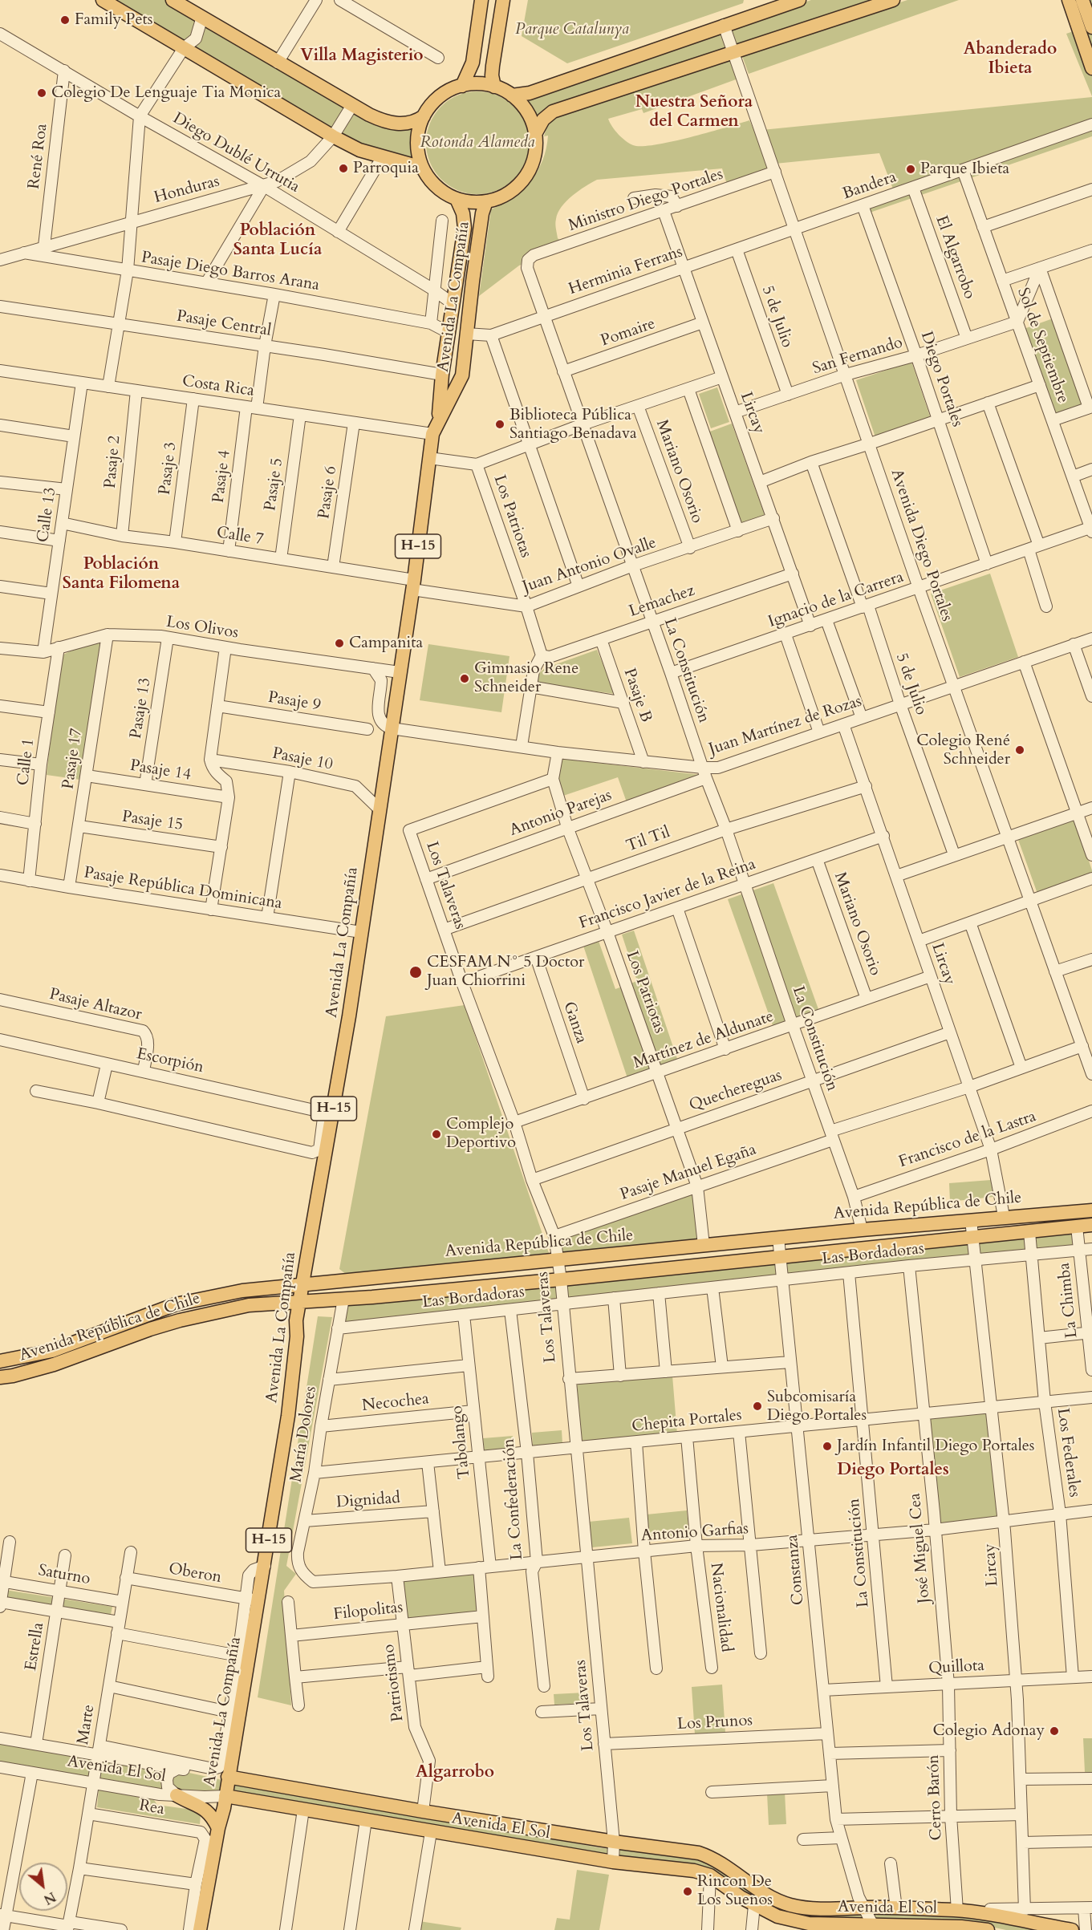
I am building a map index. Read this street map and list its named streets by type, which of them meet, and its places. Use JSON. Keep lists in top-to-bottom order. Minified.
{"streets":{"main road":["Avenida La Compañía","H-15","Avenida República de Chile","Avenida El Sol"],"street":["Diego Dublé Urrutia","René Roa","Bandera","Honduras","Ministro Diego Portales","El Algarrobo","Herminia Ferrans","Pasaje Diego Barros Arana","5 de Julio","Pasaje Central","Pomaire","Sol de Septiembre","San Fernando","Diego Portales","Costa Rica","Lircay","Pasaje 2","Pasaje 3","Mariano Osorio","Pasaje 4","Pasaje 5","Pasaje 6","Calle 13","Los Patriotas","Calle 7","Avenida Diego Portales","Juan Antonio Ovalle","Ignacio de la Carrera","Lemachez","Los Olivos","La Constitución","Pasaje B","Pasaje 9","Pasaje 13","Juan Martínez de Rozas","Pasaje 17","Pasaje 10","Calle 1","Pasaje 14","Antonio Parejas","Pasaje 15","Til Til","Los Talaveras","Pasaje República Dominicana","Francisco Javier de la Reina","Pasaje Altazor","Ganza","Martínez de Aldunate","Escorpión","Quechereguas","Francisco de la Lastra","Pasaje Manuel Egaña","Las Bordadoras","La Chimba","Necochea","Chepita Portales","María Dolores","Tabolango","Los Federales","La Confederación","Dignidad","Antonio Garfias","José Miguel Cea","Constanza","Oberon","Saturno","Nacionalidad","Filopolitas","Estrella","Quillota","Patriotismo","Los Prunos","Marte","Cerro Barón","Rea"]},"crossings":[["Diego Dublé Urrutia","René Roa"],["Diego Dublé Urrutia","Honduras"],["Diego Dublé Urrutia","Avenida La Compañía"],["René Roa","Honduras"],["Bandera","El Algarrobo"],["Bandera","Herminia Ferrans"],["Bandera","Sol de Septiembre"],["Bandera","Diego Portales"],["Bandera","Avenida Diego Portales"],["Honduras","Pasaje Diego Barros Arana"],["Ministro Diego Portales","Lircay"],["Ministro Diego Portales","Avenida Diego Portales"],["Ministro Diego Portales","La Constitución"],["El Algarrobo","San Fernando"],["Herminia Ferrans","Avenida La Compañía"],["Herminia Ferrans","5 de Julio"],["Herminia Ferrans","Lircay"],["Herminia Ferrans","Avenida Diego Portales"],["Herminia Ferrans","La Constitución"],["Pasaje Diego Barros Arana","Avenida La Compañía"],["Pasaje Diego Barros Arana","Pasaje 4"],["Avenida La Compañía","Pasaje Central"],["Avenida La Compañía","Costa Rica"],["Avenida La Compañía","Calle 7"],["Avenida La Compañía","Juan Antonio Ovalle"],["Avenida La Compañía","Los Olivos"],["Avenida La Compañía","Juan Martínez de Rozas"],["Avenida La Compañía","Pasaje 10"],["Avenida La Compañía","Pasaje República Dominicana"],["Avenida La Compañía","Escorpión"],["Avenida La Compañía","Avenida República de Chile"],["Avenida La Compañía","Oberon"],["Avenida La Compañía","Avenida El Sol"],["5 de Julio","San Fernando"],["5 de Julio","Ignacio de la Carrera"],["5 de Julio","Juan Martínez de Rozas"],["Pasaje Central","Pasaje 4"],["Pomaire","Lircay"],["Pomaire","La Constitución"],["Sol de Septiembre","San Fernando"],["Sol de Septiembre","Ignacio de la Carrera"],["San Fernando","Diego Portales"],["San Fernando","Lircay"],["San Fernando","Avenida Diego Portales"],["Diego Portales","Ignacio de la Carrera"],["Costa Rica","Pasaje 2"],["Costa Rica","Pasaje 3"],["Costa Rica","Pasaje 4"],["Costa Rica","Pasaje 5"],["Costa Rica","Pasaje 6"],["Costa Rica","Calle 13"],["Lircay","Juan Antonio Ovalle"],["Lircay","Ignacio de la Carrera"],["Lircay","Lemachez"],["Lircay","Juan Martínez de Rozas"],["Lircay","Til Til"],["Lircay","Francisco Javier de la Reina"],["Lircay","Martínez de Aldunate"],["Lircay","Quechereguas"],["Lircay","Francisco de la Lastra"],["Lircay","Pasaje Manuel Egaña"],["Lircay","Avenida República de Chile"],["Lircay","Las Bordadoras"],["Lircay","Chepita Portales"],["Lircay","Antonio Garfias"],["Lircay","Quillota"],["Pasaje 2","Calle 7"],["Pasaje 3","Calle 7"],["Mariano Osorio","Juan Antonio Ovalle"],["Mariano Osorio","Francisco Javier de la Reina"],["Mariano Osorio","Martínez de Aldunate"],["Pasaje 4","Calle 7"],["Pasaje 5","Calle 7"],["Pasaje 6","Calle 7"],["Calle 13","Calle 7"],["Calle 13","Los Olivos"],["Los Patriotas","Juan Antonio Ovalle"],["Los Patriotas","Lemachez"],["Los Patriotas","Juan Martínez de Rozas"],["Los Patriotas","Antonio Parejas"],["Los Patriotas","Til Til"],["Los Patriotas","Los Talaveras"],["Los Patriotas","Francisco Javier de la Reina"],["Los Patriotas","Martínez de Aldunate"],["Los Patriotas","Quechereguas"],["Los Patriotas","Pasaje Manuel Egaña"],["Los Patriotas","Avenida República de Chile"],["Calle 7","Juan Antonio Ovalle"],["Avenida Diego Portales","Ignacio de la Carrera"],["Avenida Diego Portales","Juan Martínez de Rozas"],["Avenida Diego Portales","Pasaje Manuel Egaña"],["Juan Antonio Ovalle","La Constitución"],["Ignacio de la Carrera","La Constitución"],["Lemachez","La Constitución"],["Lemachez","Pasaje B"],["Los Olivos","Pasaje 13"],["Los Olivos","Pasaje 17"],["Los Olivos","Calle 1"],["La Constitución","Juan Martínez de Rozas"],["La Constitución","Antonio Parejas"],["La Constitución","Til Til"],["La Constitución","Francisco Javier de la Reina"],["La Constitución","Martínez de Aldunate"],["La Constitución","Quechereguas"],["La Constitución","Francisco de la Lastra"],["La Constitución","Pasaje Manuel Egaña"],["La Constitución","Avenida República de Chile"],["La Constitución","Las Bordadoras"],["La Constitución","Chepita Portales"],["La Constitución","Antonio Garfias"],["La Constitución","Quillota"],["Pasaje B","Juan Martínez de Rozas"],["Pasaje 13","Pasaje 14"],["Juan Martínez de Rozas","Antonio Parejas"],["Pasaje 17","Pasaje 14"],["Pasaje 17","Pasaje 15"],["Pasaje 17","Pasaje República Dominicana"],["Calle 1","Pasaje República Dominicana"],["Antonio Parejas","Los Talaveras"],["Til Til","Los Talaveras"],["Los Talaveras","Francisco Javier de la Reina"],["Los Talaveras","Martínez de Aldunate"],["Los Talaveras","Quechereguas"],["Los Talaveras","Pasaje Manuel Egaña"],["Los Talaveras","Avenida República de Chile"],["Los Talaveras","Las Bordadoras"],["Los Talaveras","Chepita Portales"],["Los Talaveras","Antonio Garfias"],["Los Talaveras","Los Prunos"],["Los Talaveras","Avenida El Sol"],["Francisco Javier de la Reina","Ganza"],["Pasaje Altazor","Escorpión"],["Ganza","Martínez de Aldunate"],["Avenida República de Chile","La Chimba"],["Avenida República de Chile","María Dolores"],["Avenida República de Chile","Los Federales"],["Avenida República de Chile","Constanza"],["Las Bordadoras","La Chimba"],["Las Bordadoras","María Dolores"],["Las Bordadoras","Tabolango"],["Las Bordadoras","Los Federales"],["Las Bordadoras","La Confederación"],["Las Bordadoras","José Miguel Cea"],["Las Bordadoras","Constanza"],["Necochea","María Dolores"],["Necochea","Tabolango"],["Chepita Portales","María Dolores"],["Chepita Portales","Tabolango"],["Chepita Portales","Los Federales"],["Chepita Portales","La Confederación"],["Chepita Portales","José Miguel Cea"],["Chepita Portales","Constanza"],["Chepita Portales","Nacionalidad"],["María Dolores","Dignidad"],["María Dolores","Antonio Garfias"],["Tabolango","Antonio Garfias"],["Los Federales","Antonio Garfias"],["Los Federales","Quillota"],["La Confederación","Antonio Garfias"],["Antonio Garfias","José Miguel Cea"],["Antonio Garfias","Constanza"],["Antonio Garfias","Nacionalidad"],["Antonio Garfias","Patriotismo"],["José Miguel Cea","Quillota"],["José Miguel Cea","Cerro Barón"],["Constanza","Quillota"],["Constanza","Los Prunos"],["Constanza","Avenida El Sol"],["Oberon","Marte"],["Saturno","Estrella"],["Saturno","Marte"],["Filopolitas","Patriotismo"],["Quillota","Cerro Barón"],["Patriotismo","Avenida El Sol"],["Marte","Avenida El Sol"],["Marte","Rea"],["Avenida El Sol","Cerro Barón"]],"districts":["Abanderado Ibieta","Villa Magisterio","Nuestra Señora del Carmen","Población Santa Lucía","Población Santa Filomena","Diego Portales","Algarrobo"],"parks":["Parque Catalunya","Rotonda Alameda"],"places":["Family Pets","Colegio De Lenguaje Tia Monica","Parroquia","Parque Ibieta","Biblioteca Pública Santiago Benadava","Campanita","Gimnasio Rene Schneider","Colegio René Schneider","CESFAM N° 5 Doctor Juan Chiorrini","Complejo Deportivo","Subcomisaría Diego Portales","Jardín Infantil Diego Portales","Colegio Adonay","Rincon De Los Suenos"],"north":"bottom right"}
